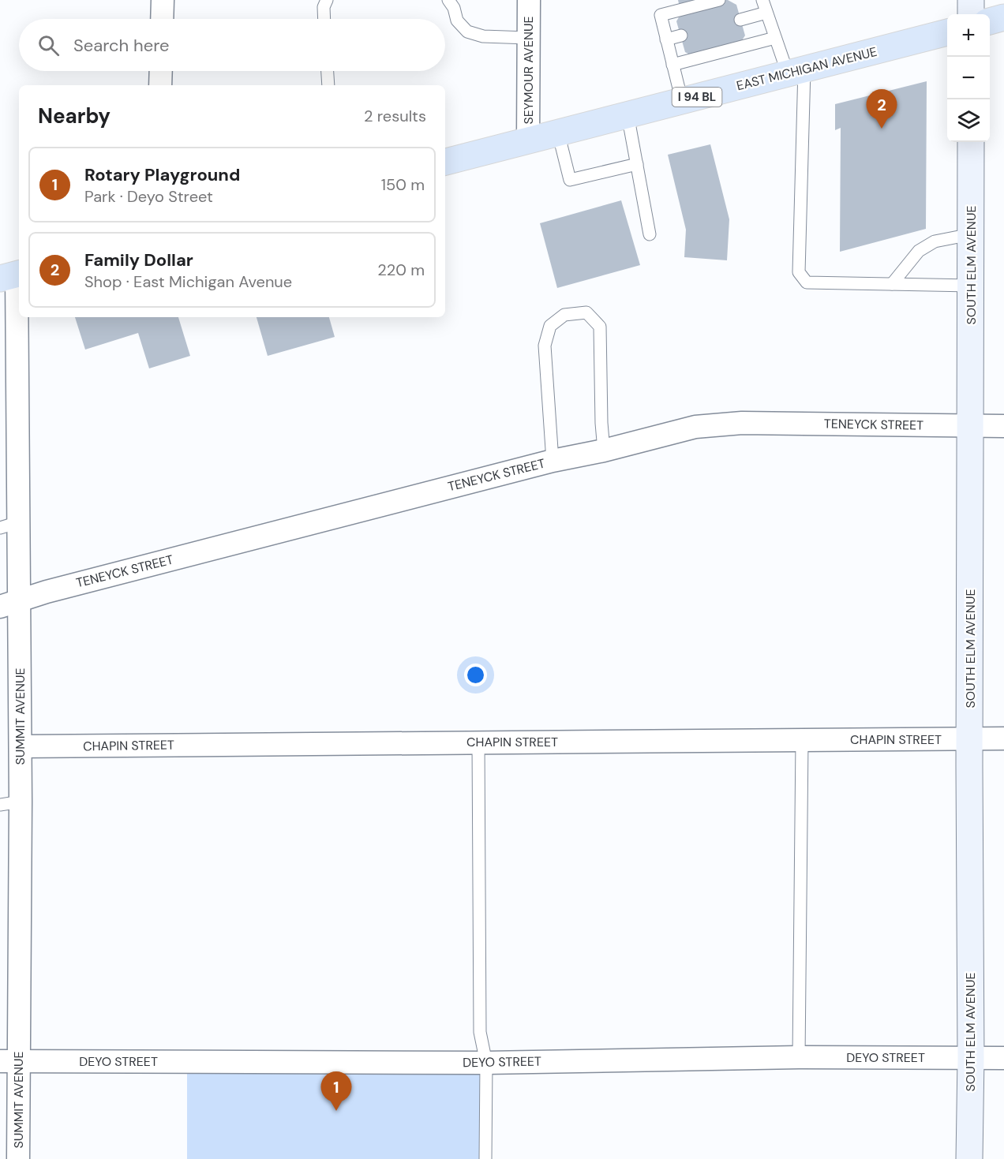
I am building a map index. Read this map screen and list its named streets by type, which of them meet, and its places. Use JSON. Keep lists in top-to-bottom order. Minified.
{"streets":{"main road":["EAST MICHIGAN AVENUE","I 94 BL"],"street":["SEYMOUR AVENUE","SOUTH ELM AVENUE","TENEYCK STREET","SUMMIT AVENUE","CHAPIN STREET","DEYO STREET"]},"crossings":[["EAST MICHIGAN AVENUE","SEYMOUR AVENUE"],["SOUTH ELM AVENUE","TENEYCK STREET"],["SOUTH ELM AVENUE","CHAPIN STREET"],["SOUTH ELM AVENUE","DEYO STREET"],["TENEYCK STREET","SUMMIT AVENUE"],["SUMMIT AVENUE","CHAPIN STREET"],["SUMMIT AVENUE","DEYO STREET"]],"page":{"map_buttons":["+","−"],"search":"Search here","heading":["Nearby","2 results"],"pins":["2","1"],"list":[{"mark":"1","name":"Rotary Playground","note":"Park · Deyo Street","value":"150 m"},{"mark":"2","name":"Family Dollar","note":"Shop · East Michigan Avenue","value":"220 m"}]}}
